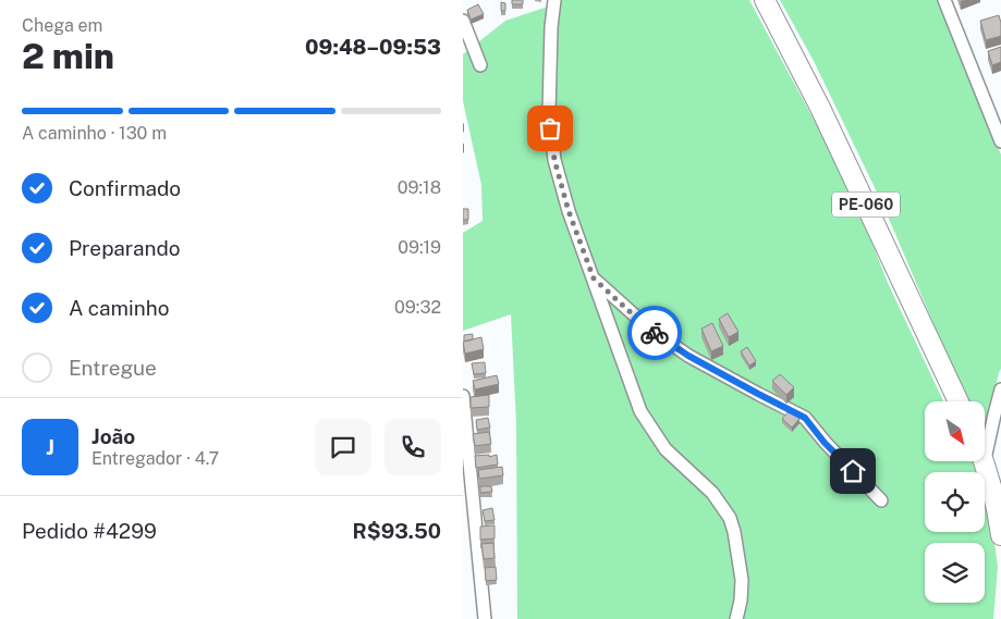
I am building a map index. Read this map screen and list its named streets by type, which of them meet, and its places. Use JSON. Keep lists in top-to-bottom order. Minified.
{"streets":{"main road":["PE-060"]},"north":"bottom right","page":{"heading":["2 min","Chega em","09:48–09:53"],"panel":["João","Entregador · 4.7","Pedido #4299","R$93.50"],"bar":"A caminho · 130 m","list":[["Confirmado","09:18"],["Preparando","09:19"],["A caminho","09:32"],"Entregue"],"round":"J"}}
